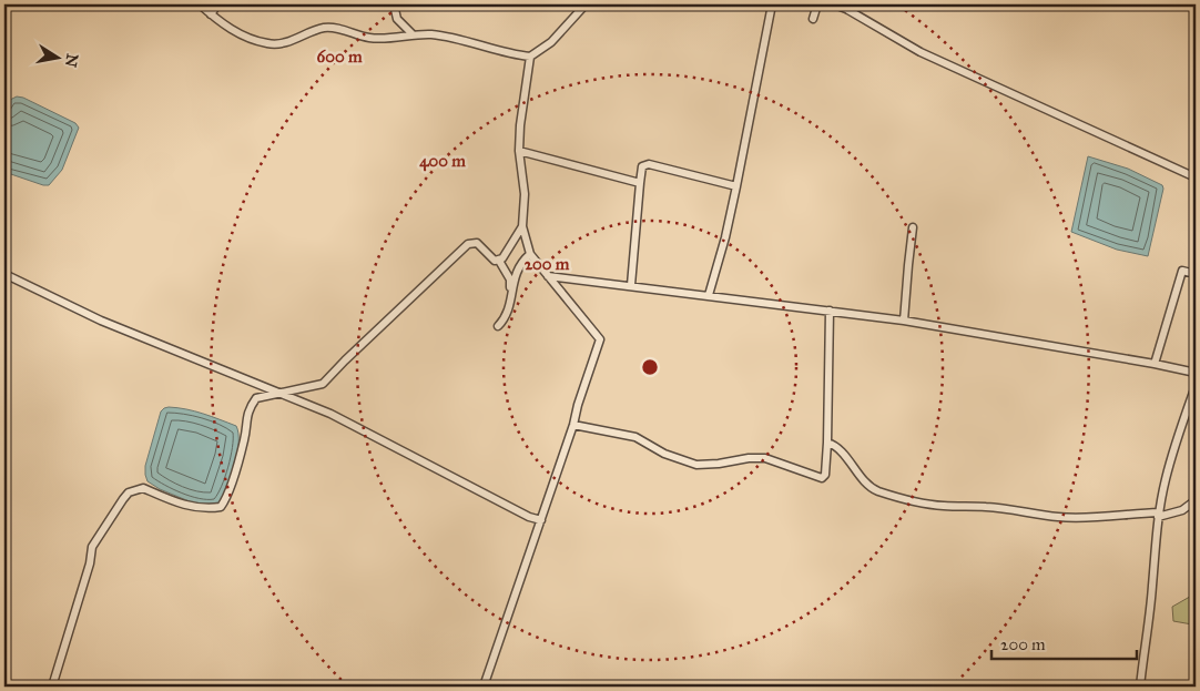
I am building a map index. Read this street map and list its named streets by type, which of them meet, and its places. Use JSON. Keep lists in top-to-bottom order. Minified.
{"scale_bar":"200 m","north":"right","rings":["600 m","400 m","200 m"]}
